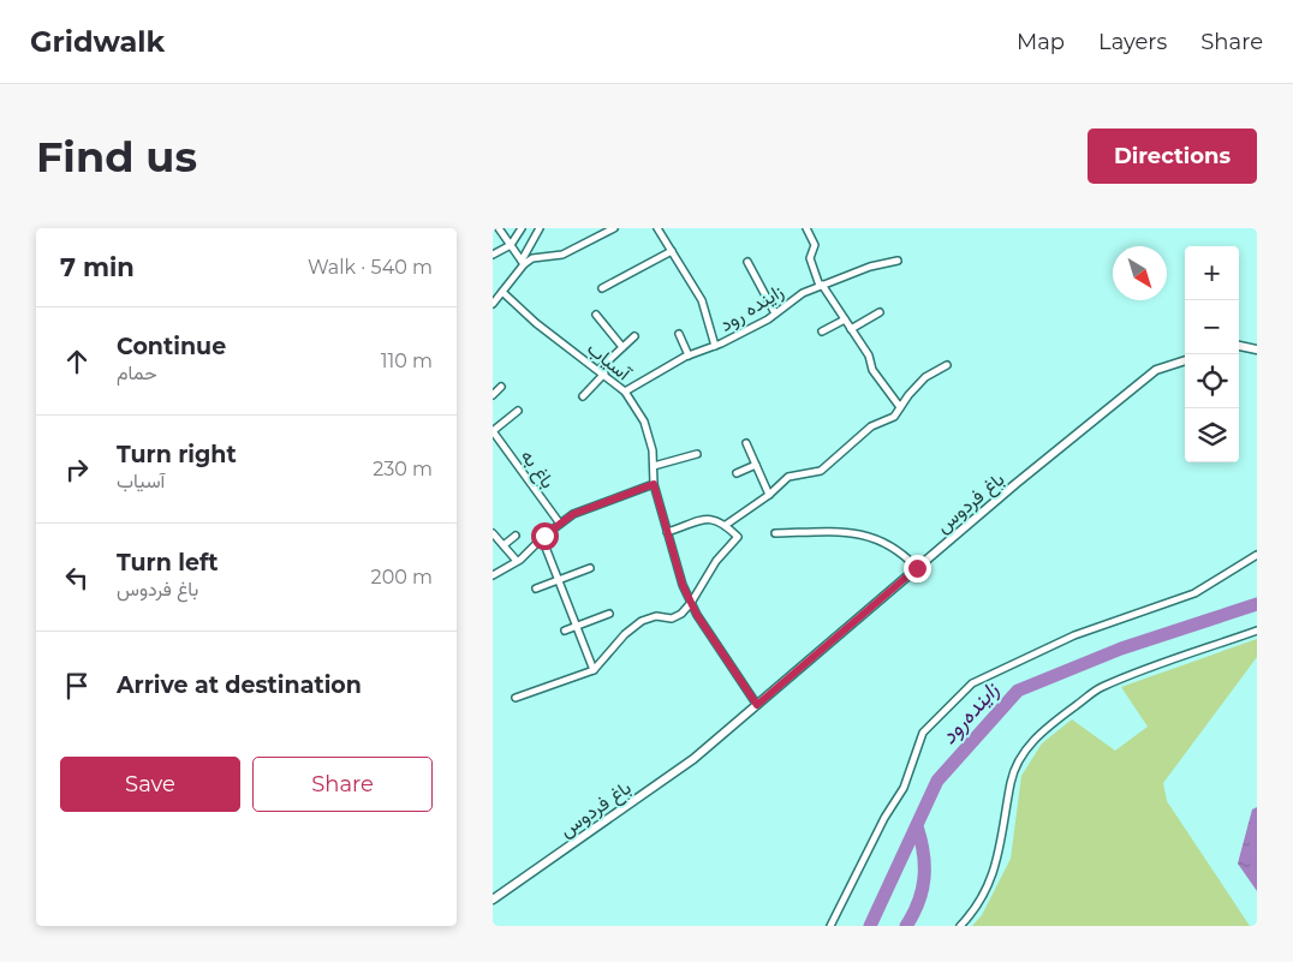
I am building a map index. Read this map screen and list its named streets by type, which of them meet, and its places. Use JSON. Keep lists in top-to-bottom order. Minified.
{"streets":{"street":["زاینده رود","آسیاب","باغ به","باغ فردوس"]},"crossings":[["زاینده رود","آسیاب"],["آسیاب","باغ فردوس"]],"water":["زاینده‌رود"],"north":"bottom right","page":{"header":"Gridwalk","nav":["Map","Layers","Share"],"buttons":["Directions",["Save","Share"]],"title":"Find us","heading":["7 min","Walk · 540 m"],"map_buttons":["+","−"],"list":[["Continue","حمام","110 m"],["Turn right","آسیاب","230 m"],["Turn left","باغ فردوس","200 m"],"Arrive at destination"]}}
